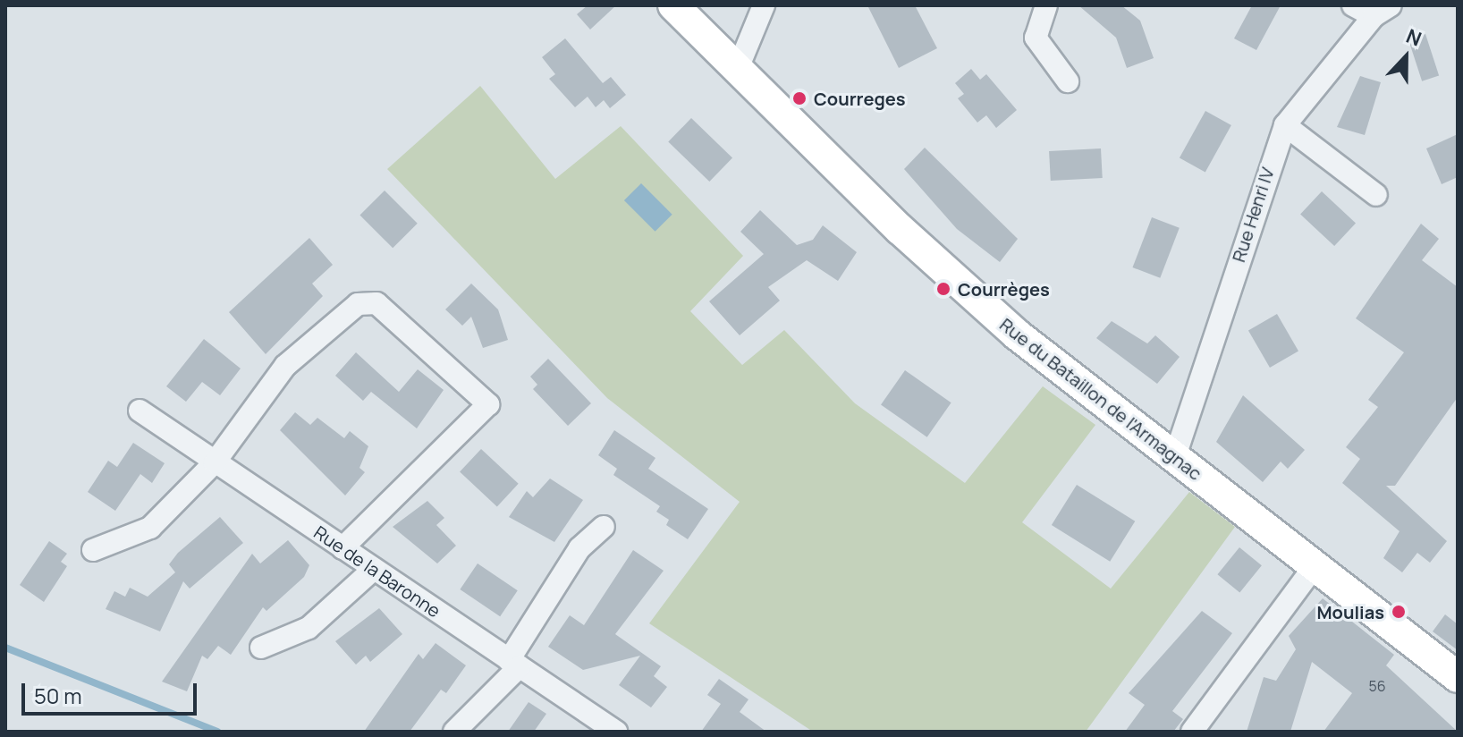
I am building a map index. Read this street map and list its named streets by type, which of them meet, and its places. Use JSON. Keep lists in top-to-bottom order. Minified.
{"streets":{"street":["Rue Henri IV","Rue du Bataillon de l'Armagnac","Rue de la Baronne"]},"crossings":[["Rue Henri IV","Rue du Bataillon de l'Armagnac"]],"places":["Courreges","Courrèges","Moulias"],"house_numbers":["56"],"scale_bar":"50 m","north":"top"}
